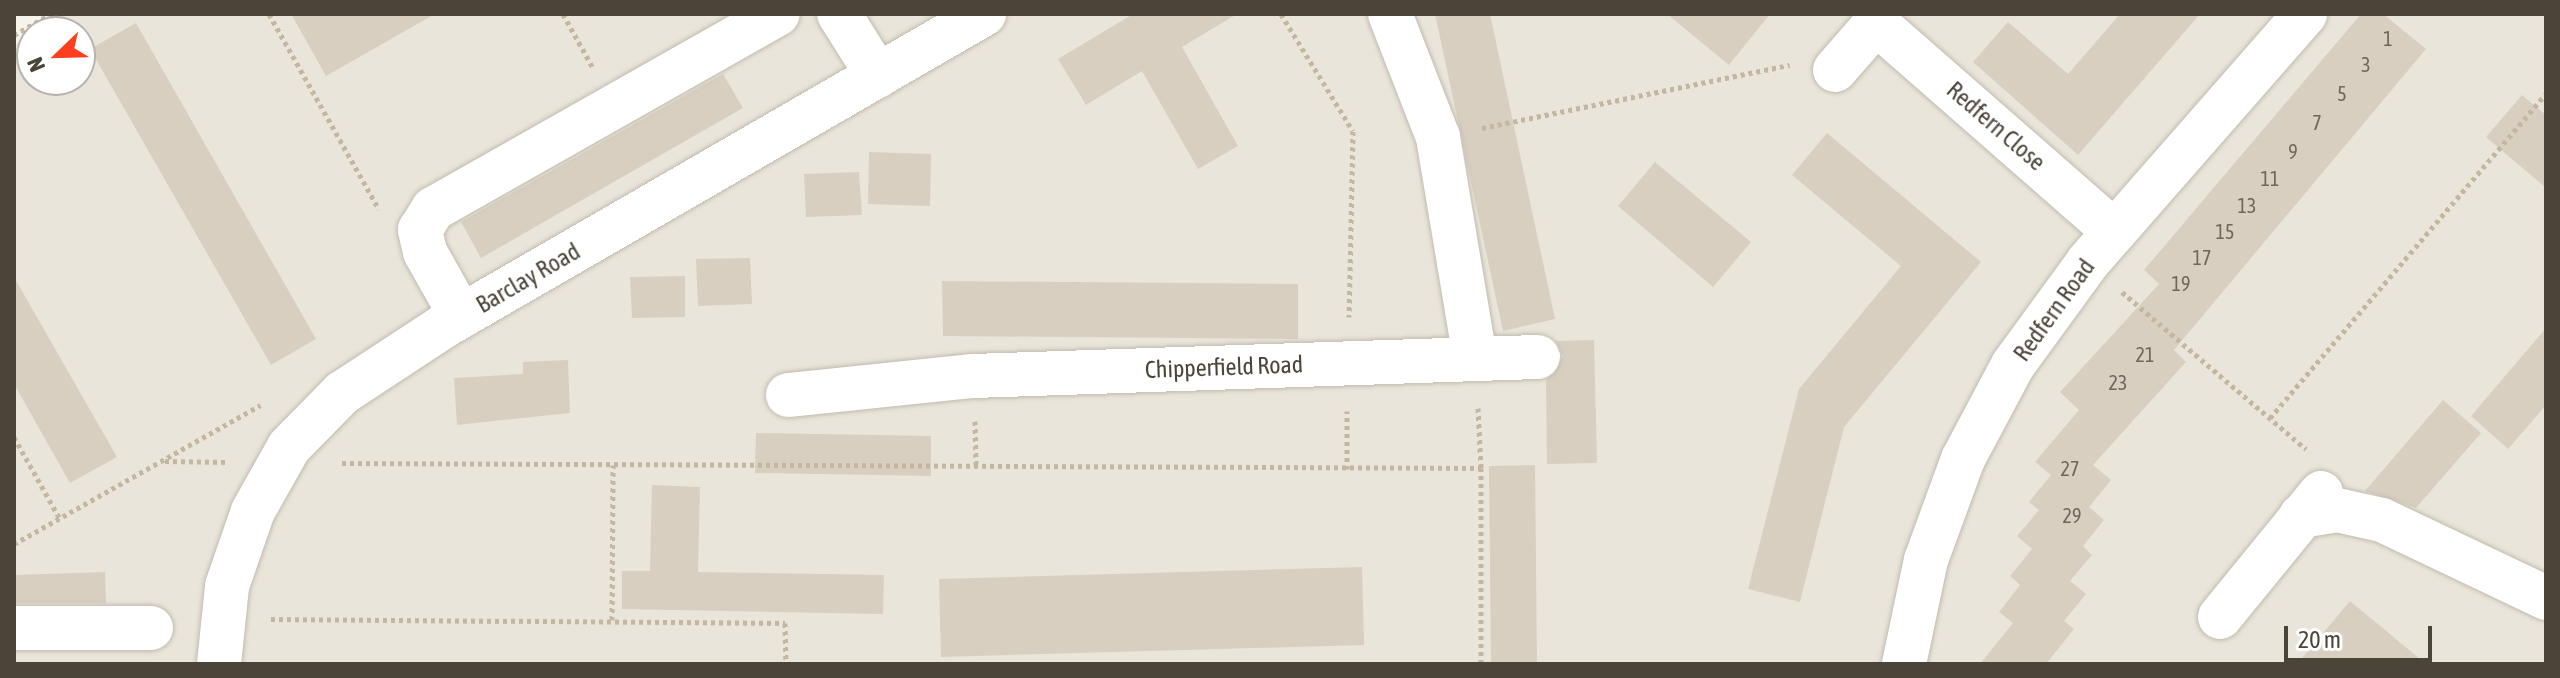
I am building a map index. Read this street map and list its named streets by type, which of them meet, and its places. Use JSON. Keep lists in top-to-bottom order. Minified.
{"streets":{"street":["Redfern Close","Barclay Road","Redfern Road","Chipperfield Road"]},"crossings":[["Redfern Close","Redfern Road"]],"house_numbers":["1","3","5","7","9","11","13","15","17","19","21","23","27","29"],"scale_bar":"20 m","north":"bottom left"}
